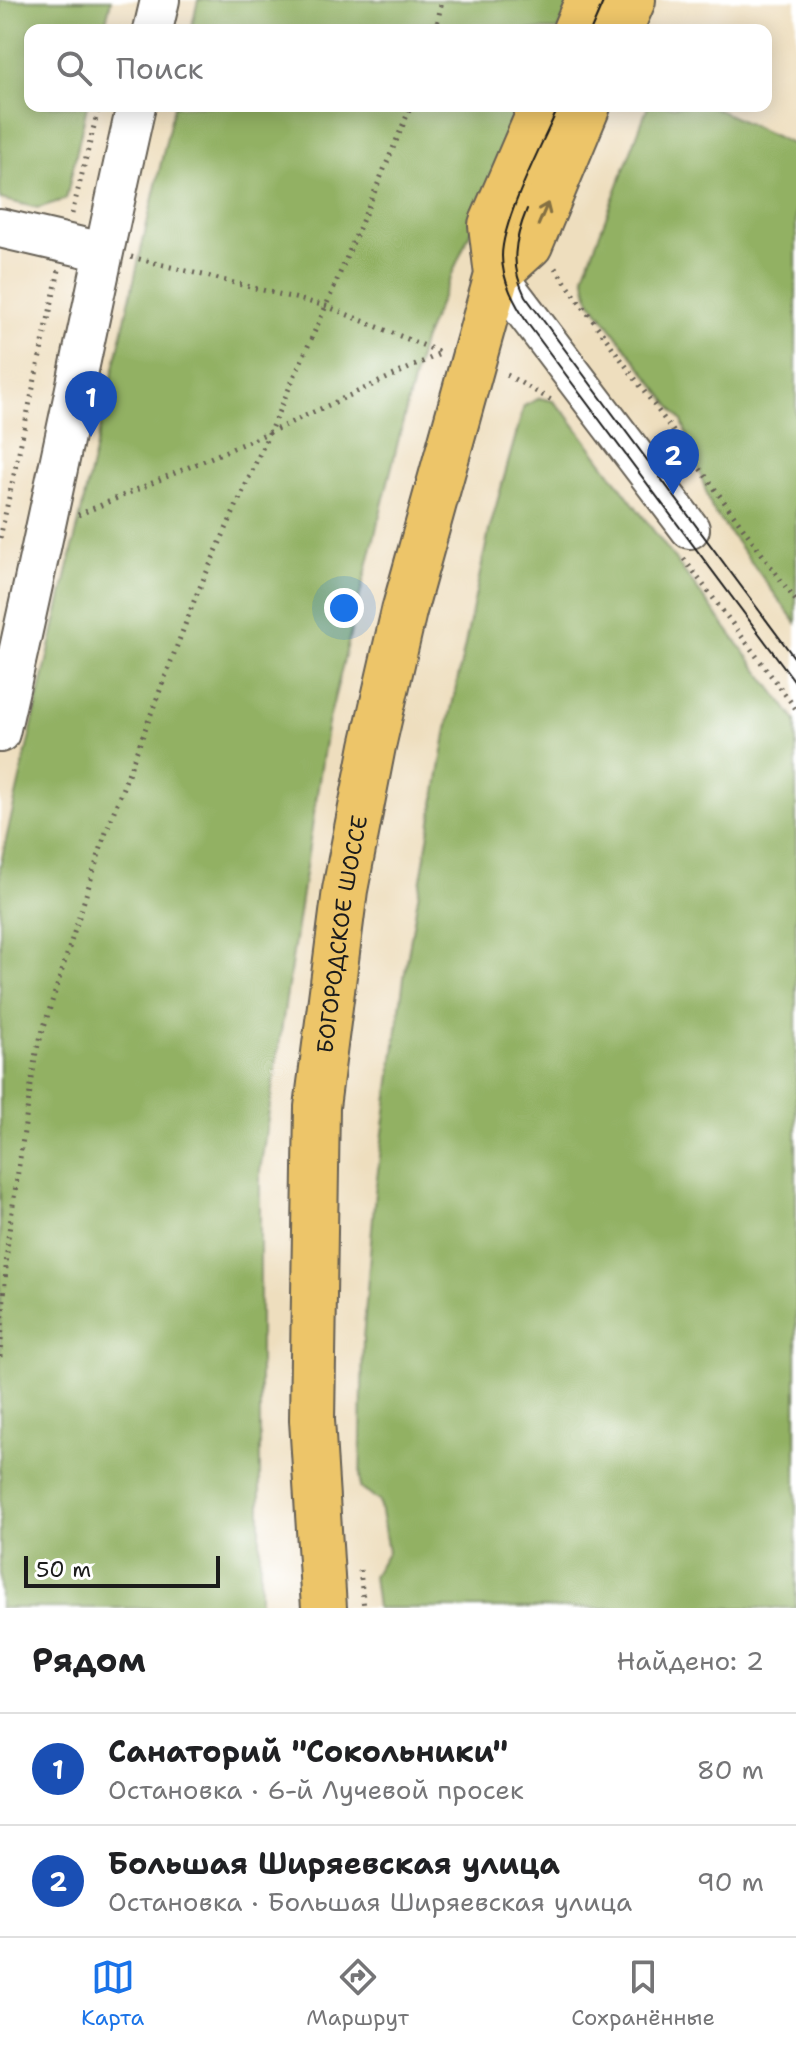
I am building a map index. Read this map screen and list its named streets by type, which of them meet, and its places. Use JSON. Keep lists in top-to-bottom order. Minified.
{"streets":{"main road":["БОГОРОДСКОЕ ШОССЕ"]},"scale_bar":"50 m","page":{"search":"Поиск","pins":["1","2"],"scale":"50 m","heading":["Рядом","Найдено: 2"],"list":[{"mark":"1","name":"Санаторий \"Сокольники\"","note":"Остановка · 6-й Лучевой просек","value":"80 m"},{"mark":"2","name":"Большая Ширяевская улица","note":"Остановка · Большая Ширяевская улица","value":"90 m"}],"nav":["Карта","Маршрут","Сохранённые"]}}
